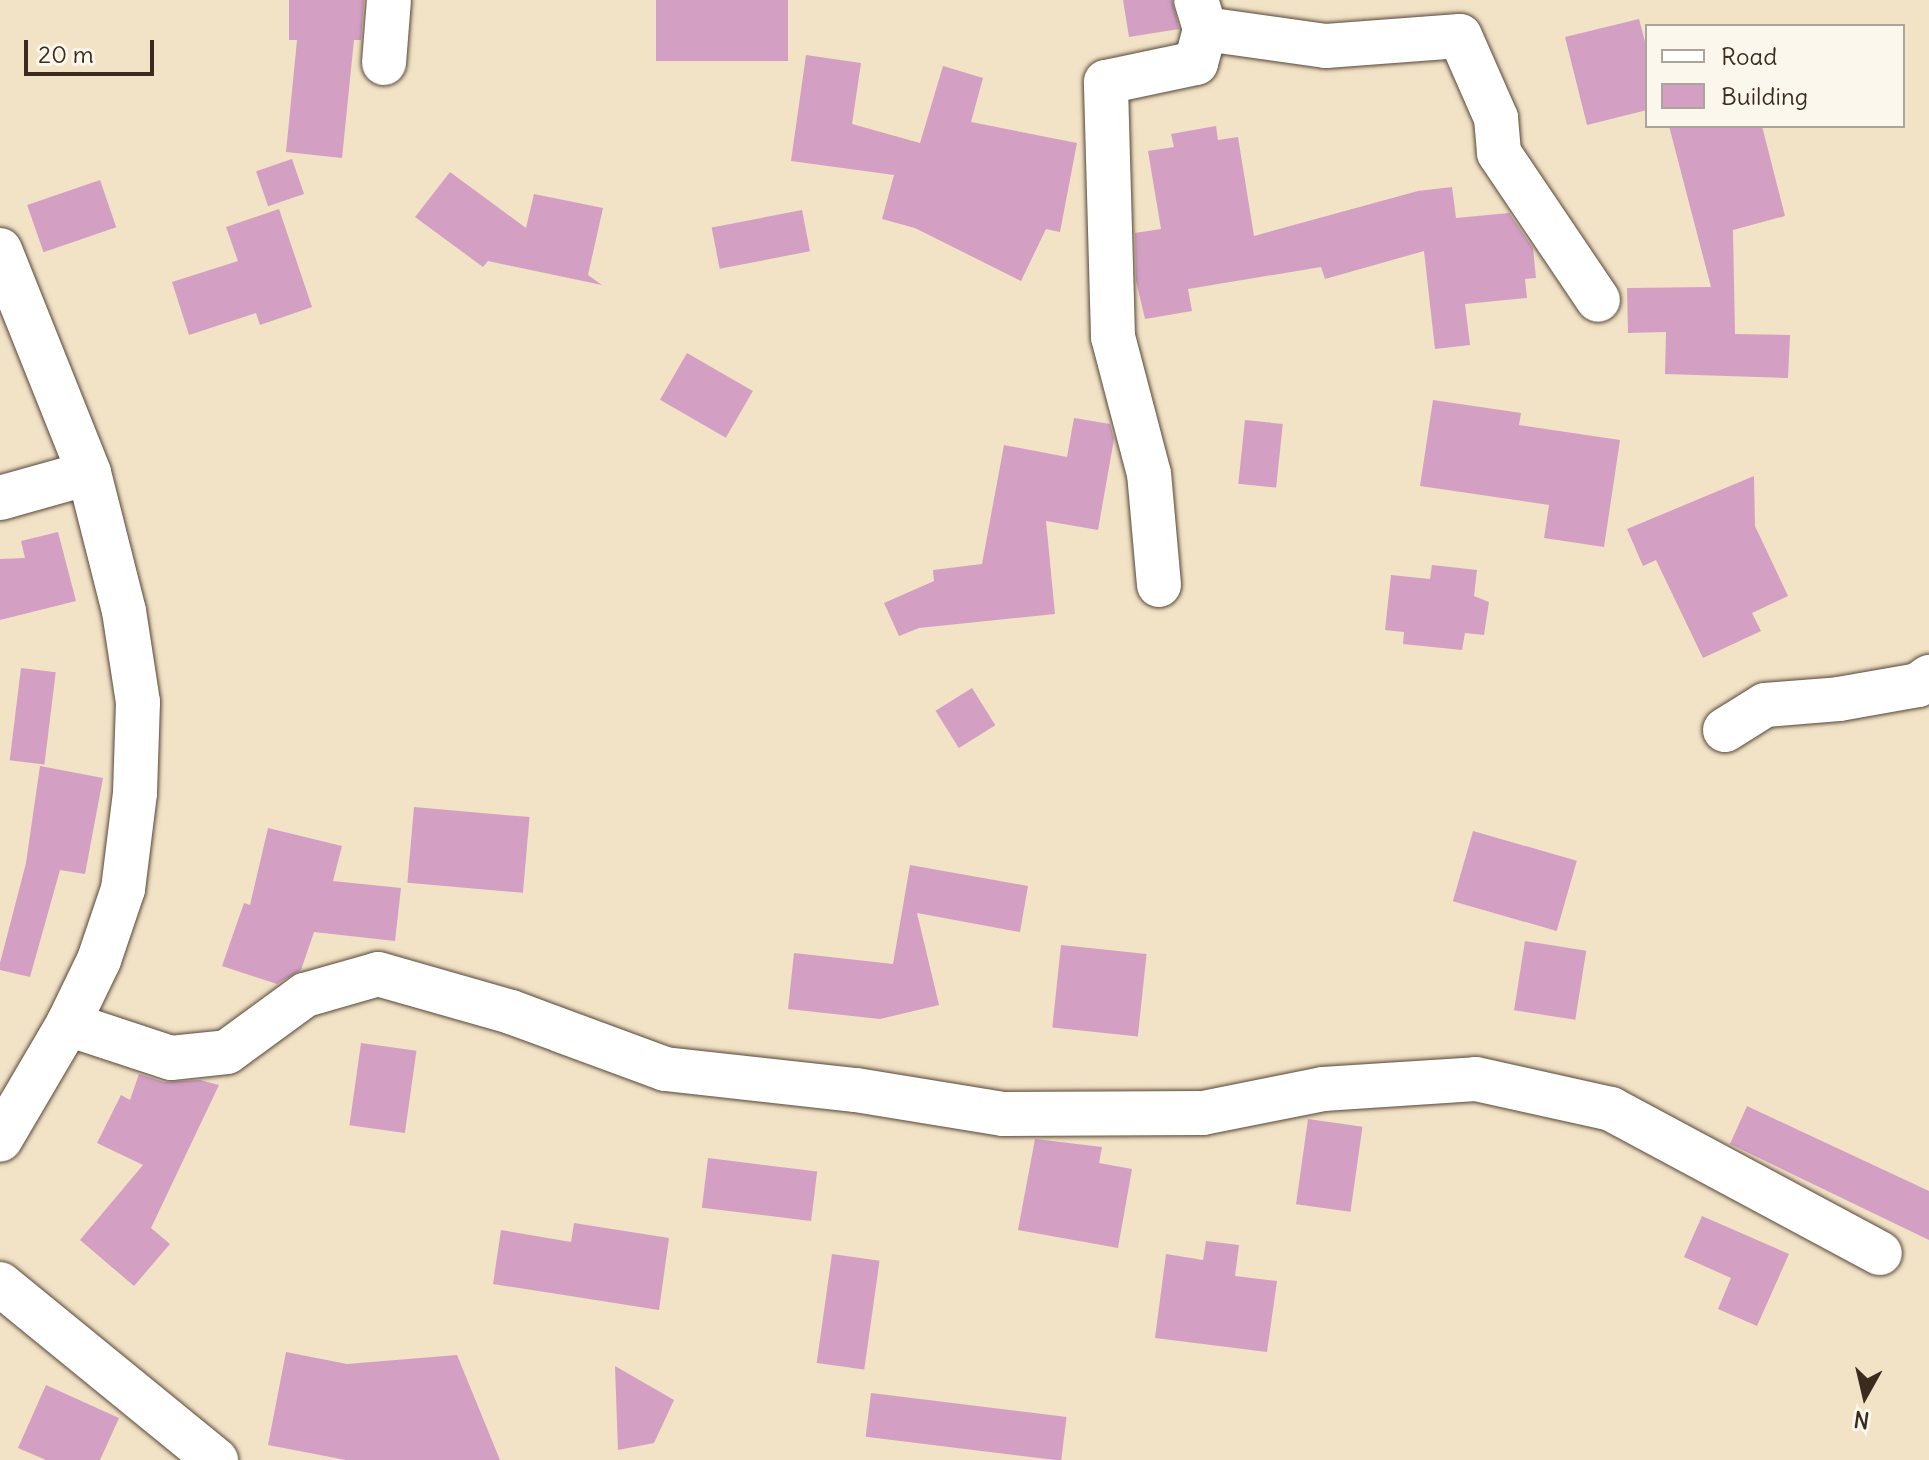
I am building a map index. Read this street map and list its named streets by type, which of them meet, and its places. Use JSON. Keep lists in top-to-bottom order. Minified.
{"legend":["Road","Building"],"scale_bar":"20 m","north":"bottom"}
